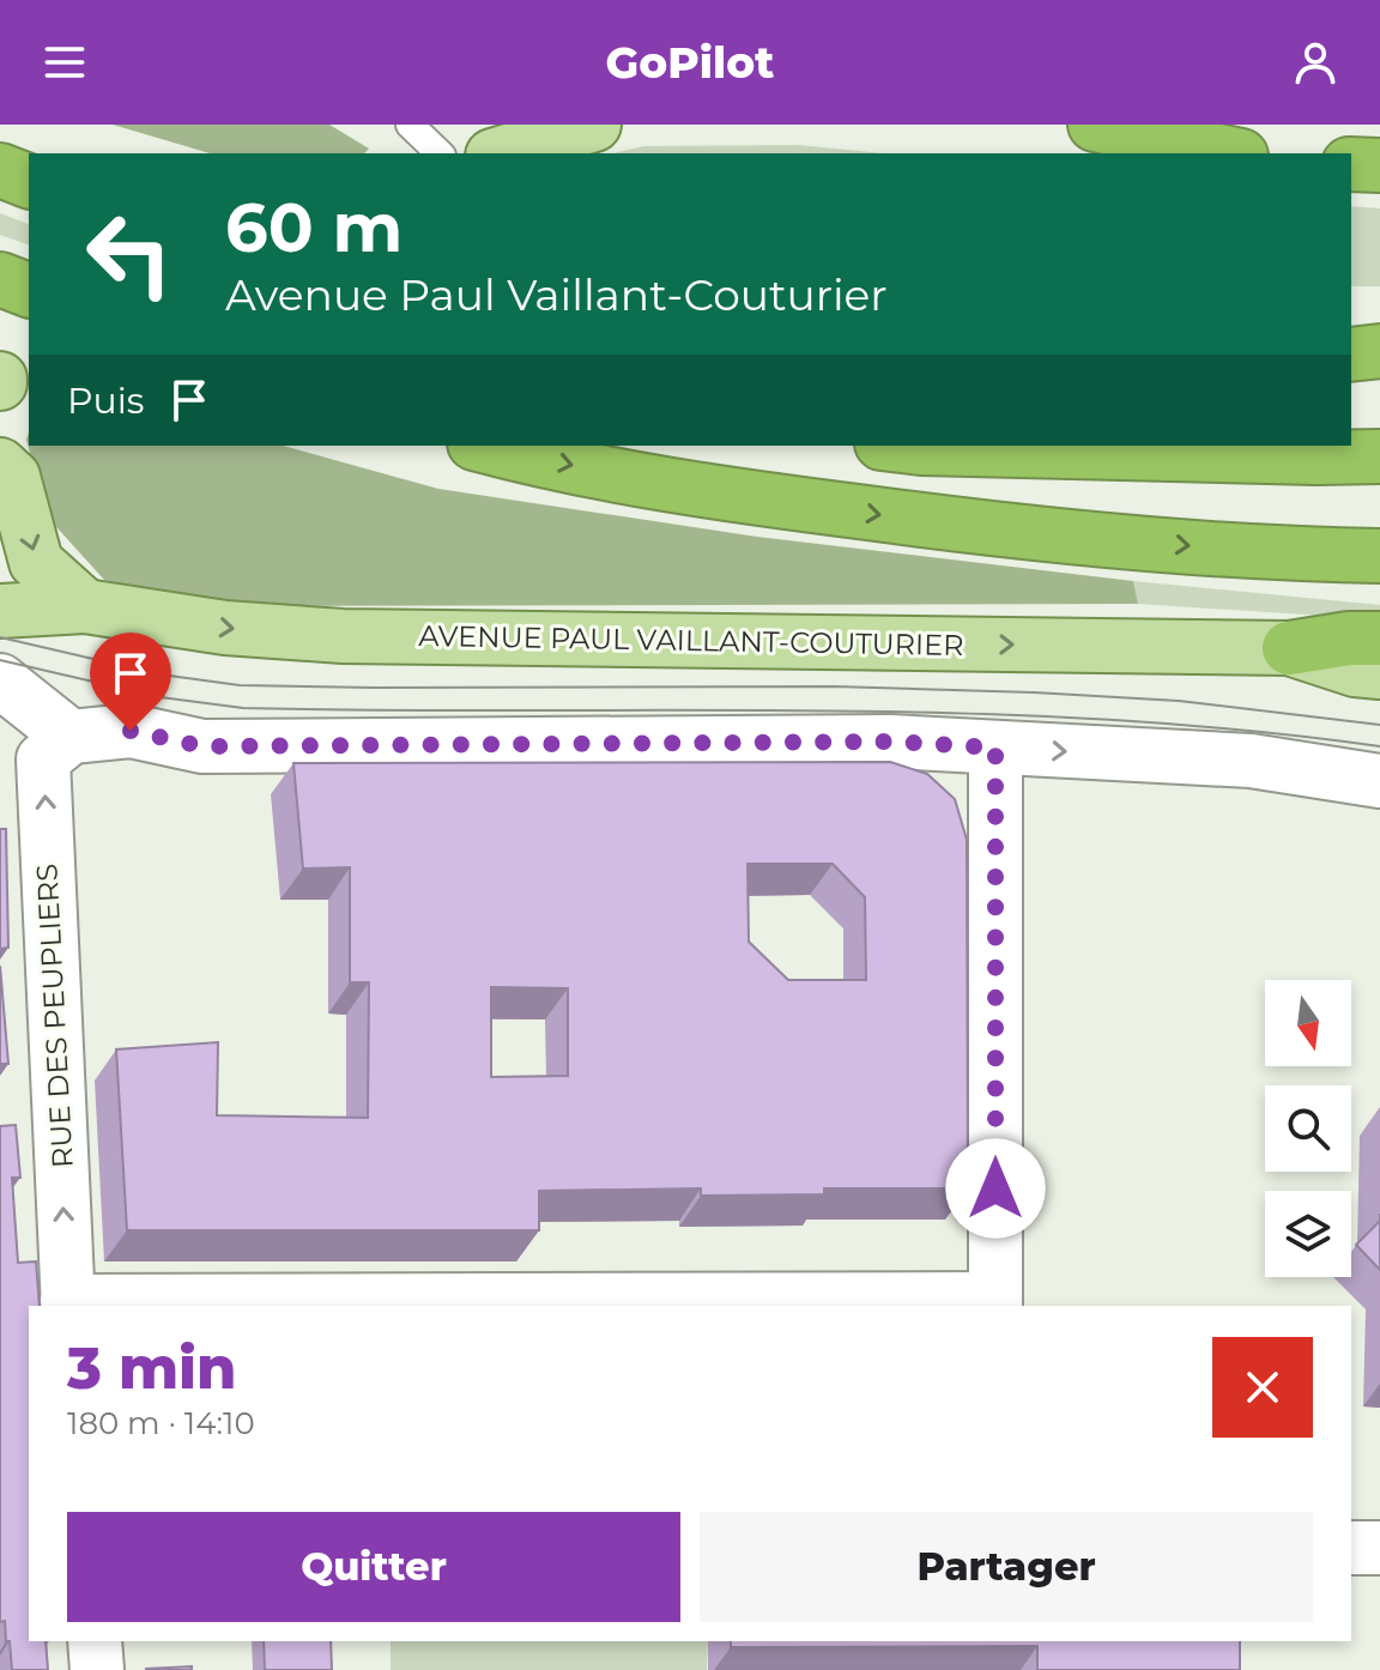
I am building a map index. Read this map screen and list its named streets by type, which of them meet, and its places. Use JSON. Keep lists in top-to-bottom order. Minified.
{"streets":{"main road":["AVENUE PAUL VAILLANT-COUTURIER"],"street":["RUE DES PEUPLIERS"]},"one_way":["AVENUE PAUL VAILLANT-COUTURIER","RUE DES PEUPLIERS"],"north":"bottom","page":{"header":"GoPilot","turn":["60 m","Avenue Paul Vaillant-Couturier"],"then":"Puis","heading":["3 min","180 m · 14:10"],"buttons":["Quitter","Partager"]}}
